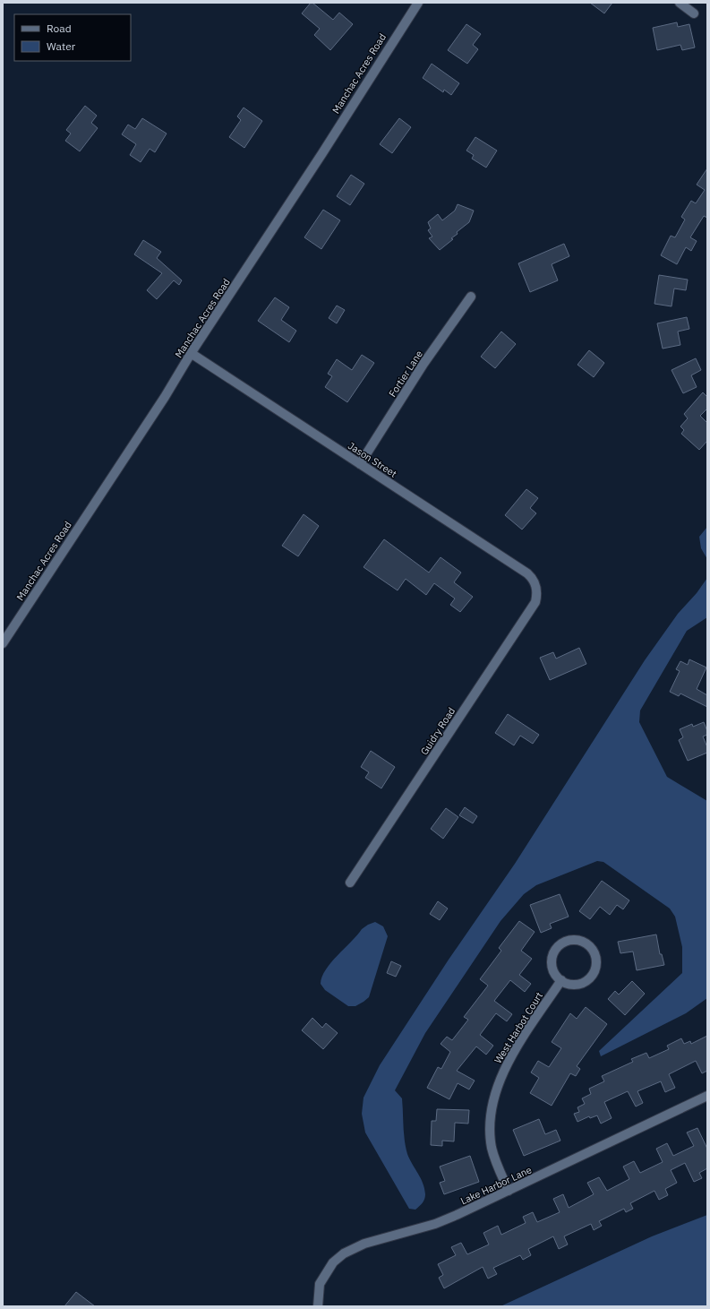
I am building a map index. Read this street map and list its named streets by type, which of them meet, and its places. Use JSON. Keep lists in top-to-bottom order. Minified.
{"streets":{"street":["Manchac Acres Road","Fortier Lane","Jason Street","Guidry Road","West Harbot Court","Lake Harbor Lane"]},"crossings":[["Manchac Acres Road","Jason Street"],["Fortier Lane","Jason Street"],["Jason Street","Guidry Road"],["West Harbot Court","Lake Harbor Lane"]],"legend":["Road","Water"]}
